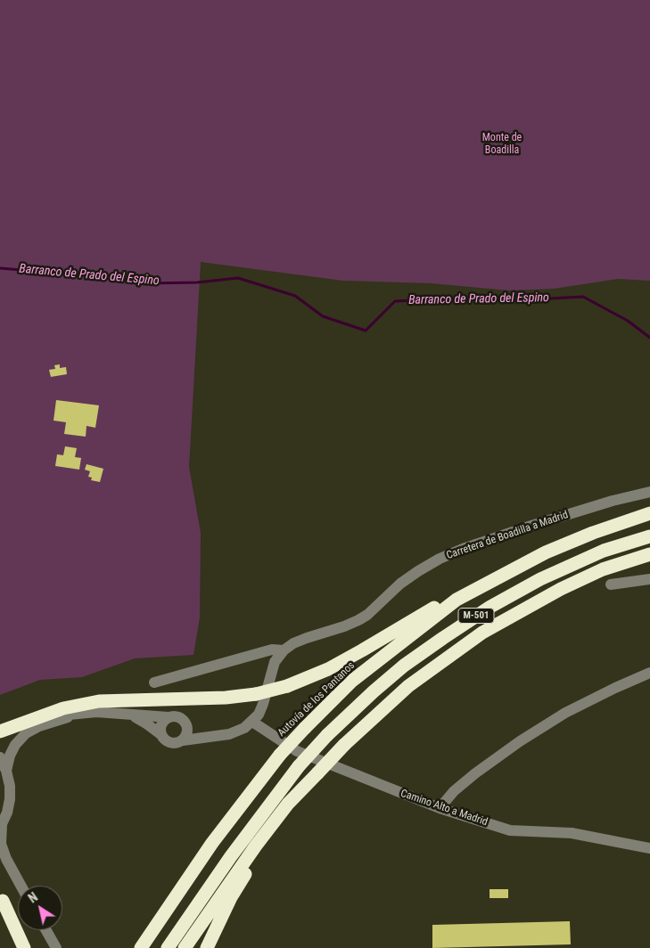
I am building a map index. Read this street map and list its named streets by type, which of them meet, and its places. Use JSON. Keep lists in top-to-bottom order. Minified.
{"streets":{"highway":["M-501","Autovía de los Pantanos"],"street":["Carretera de Boadilla a Madrid","Camino Alto a Madrid"]},"water":["Barranco de Prado del Espino"],"parks":["Monte de Boadilla"],"north":"top left"}
